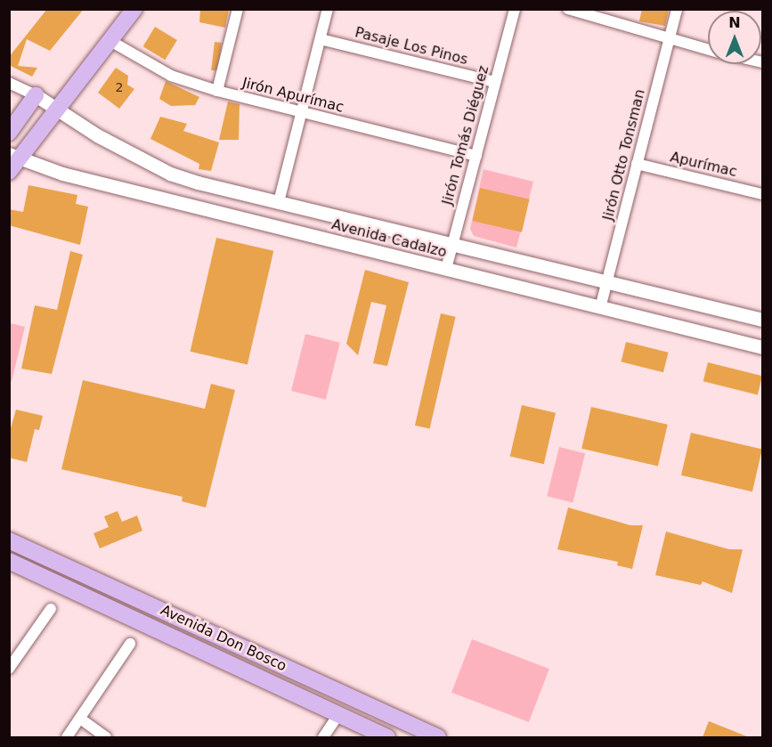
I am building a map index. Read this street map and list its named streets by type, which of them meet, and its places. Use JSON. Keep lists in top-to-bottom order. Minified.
{"streets":{"main road":["Avenida Don Bosco"],"street":["Pasaje Los Pinos","Jirón Apurímac","Jirón Tomás Diéguez","Jirón Otto Tonsman","Apurímac","Avenida Cadalzo"]},"crossings":[["Pasaje Los Pinos","Jirón Tomás Diéguez"],["Jirón Apurímac","Jirón Tomás Diéguez"],["Jirón Tomás Diéguez","Avenida Cadalzo"],["Jirón Otto Tonsman","Apurímac"],["Jirón Otto Tonsman","Avenida Cadalzo"]],"house_numbers":["2"],"north":"top"}
